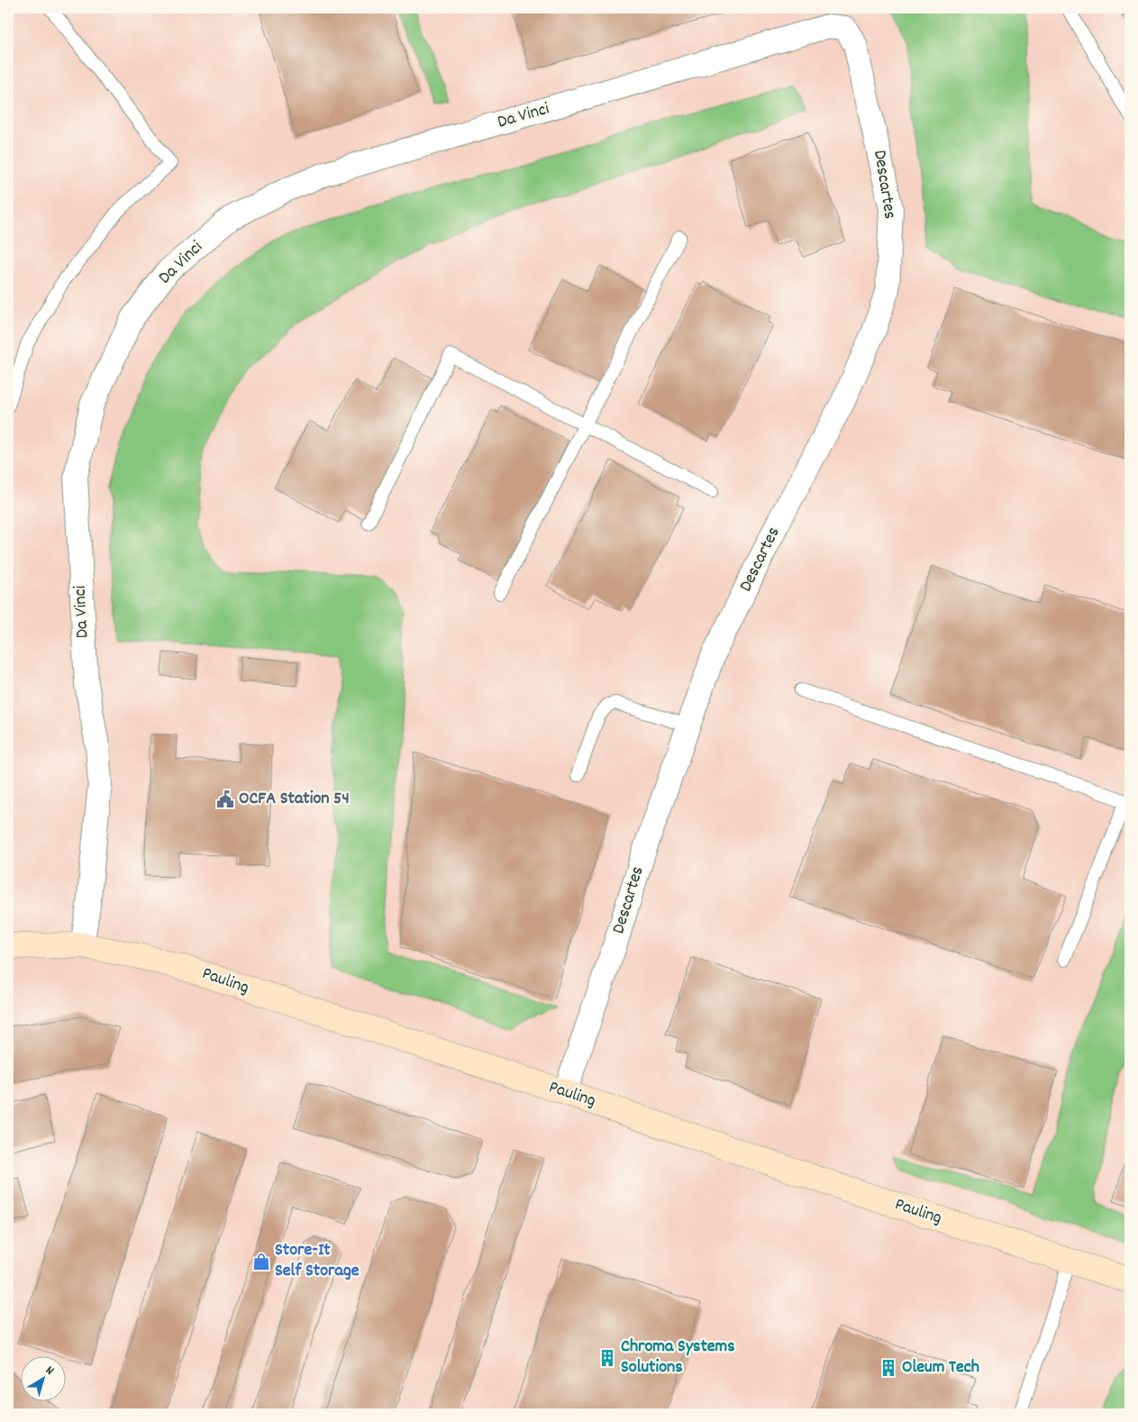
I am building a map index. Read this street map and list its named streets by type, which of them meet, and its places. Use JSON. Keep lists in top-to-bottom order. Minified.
{"streets":{"street":["Da Vinci","Descartes","Pauling"]},"crossings":[["Da Vinci","Descartes"],["Da Vinci","Pauling"],["Descartes","Pauling"]],"places":{"public building":["OCFA Station 54"],"shop":["Store-It Self Storage"],"building":["Chroma Systems Solutions","Oleum Tech"]},"north":"top right"}
